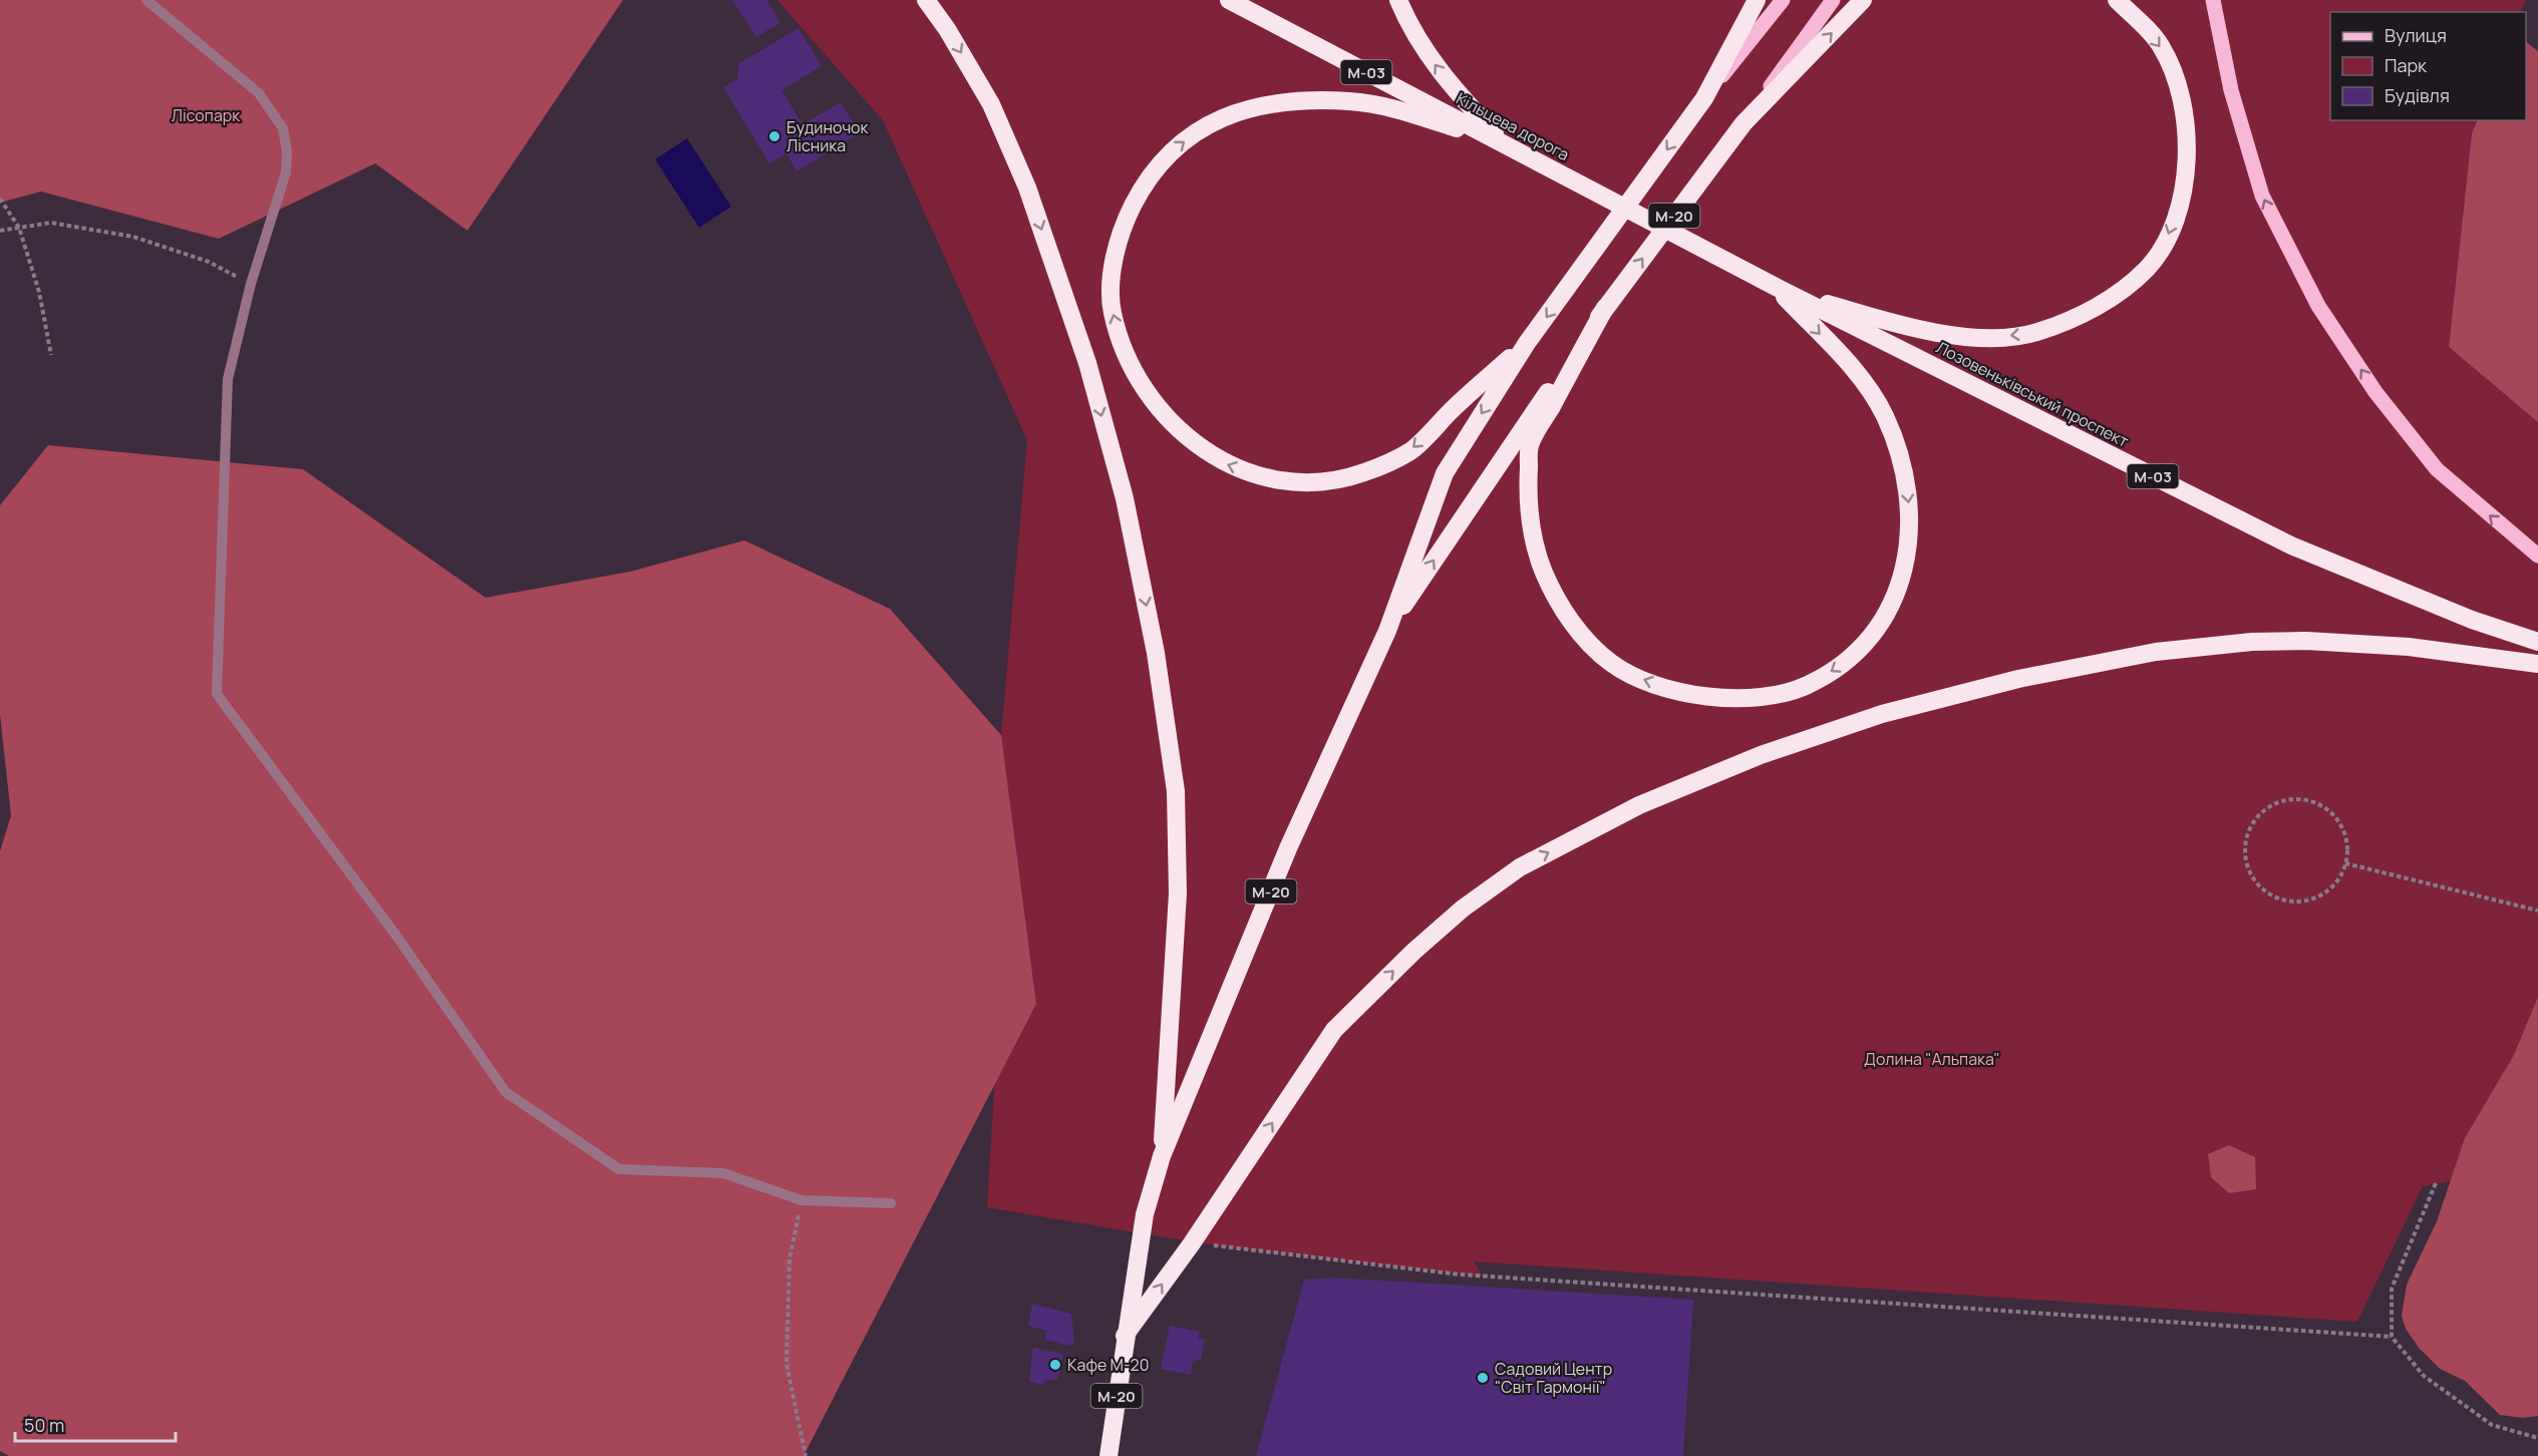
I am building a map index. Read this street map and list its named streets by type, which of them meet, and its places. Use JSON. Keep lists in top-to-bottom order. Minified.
{"streets":{"highway":["М-03","Кільцева дорога","М-20","Лозовеньківський проспект"]},"crossings":[["Кільцева дорога","Лозовеньківський проспект"]],"parks":["Лісопарк","Долина \"Альпака\""],"places":["Будиночок Лісника","Кафе М-20","Садовий Центр \"Світ Гармонії\""],"legend":["Вулиця","Парк","Будівля"],"scale_bar":"50 m"}
